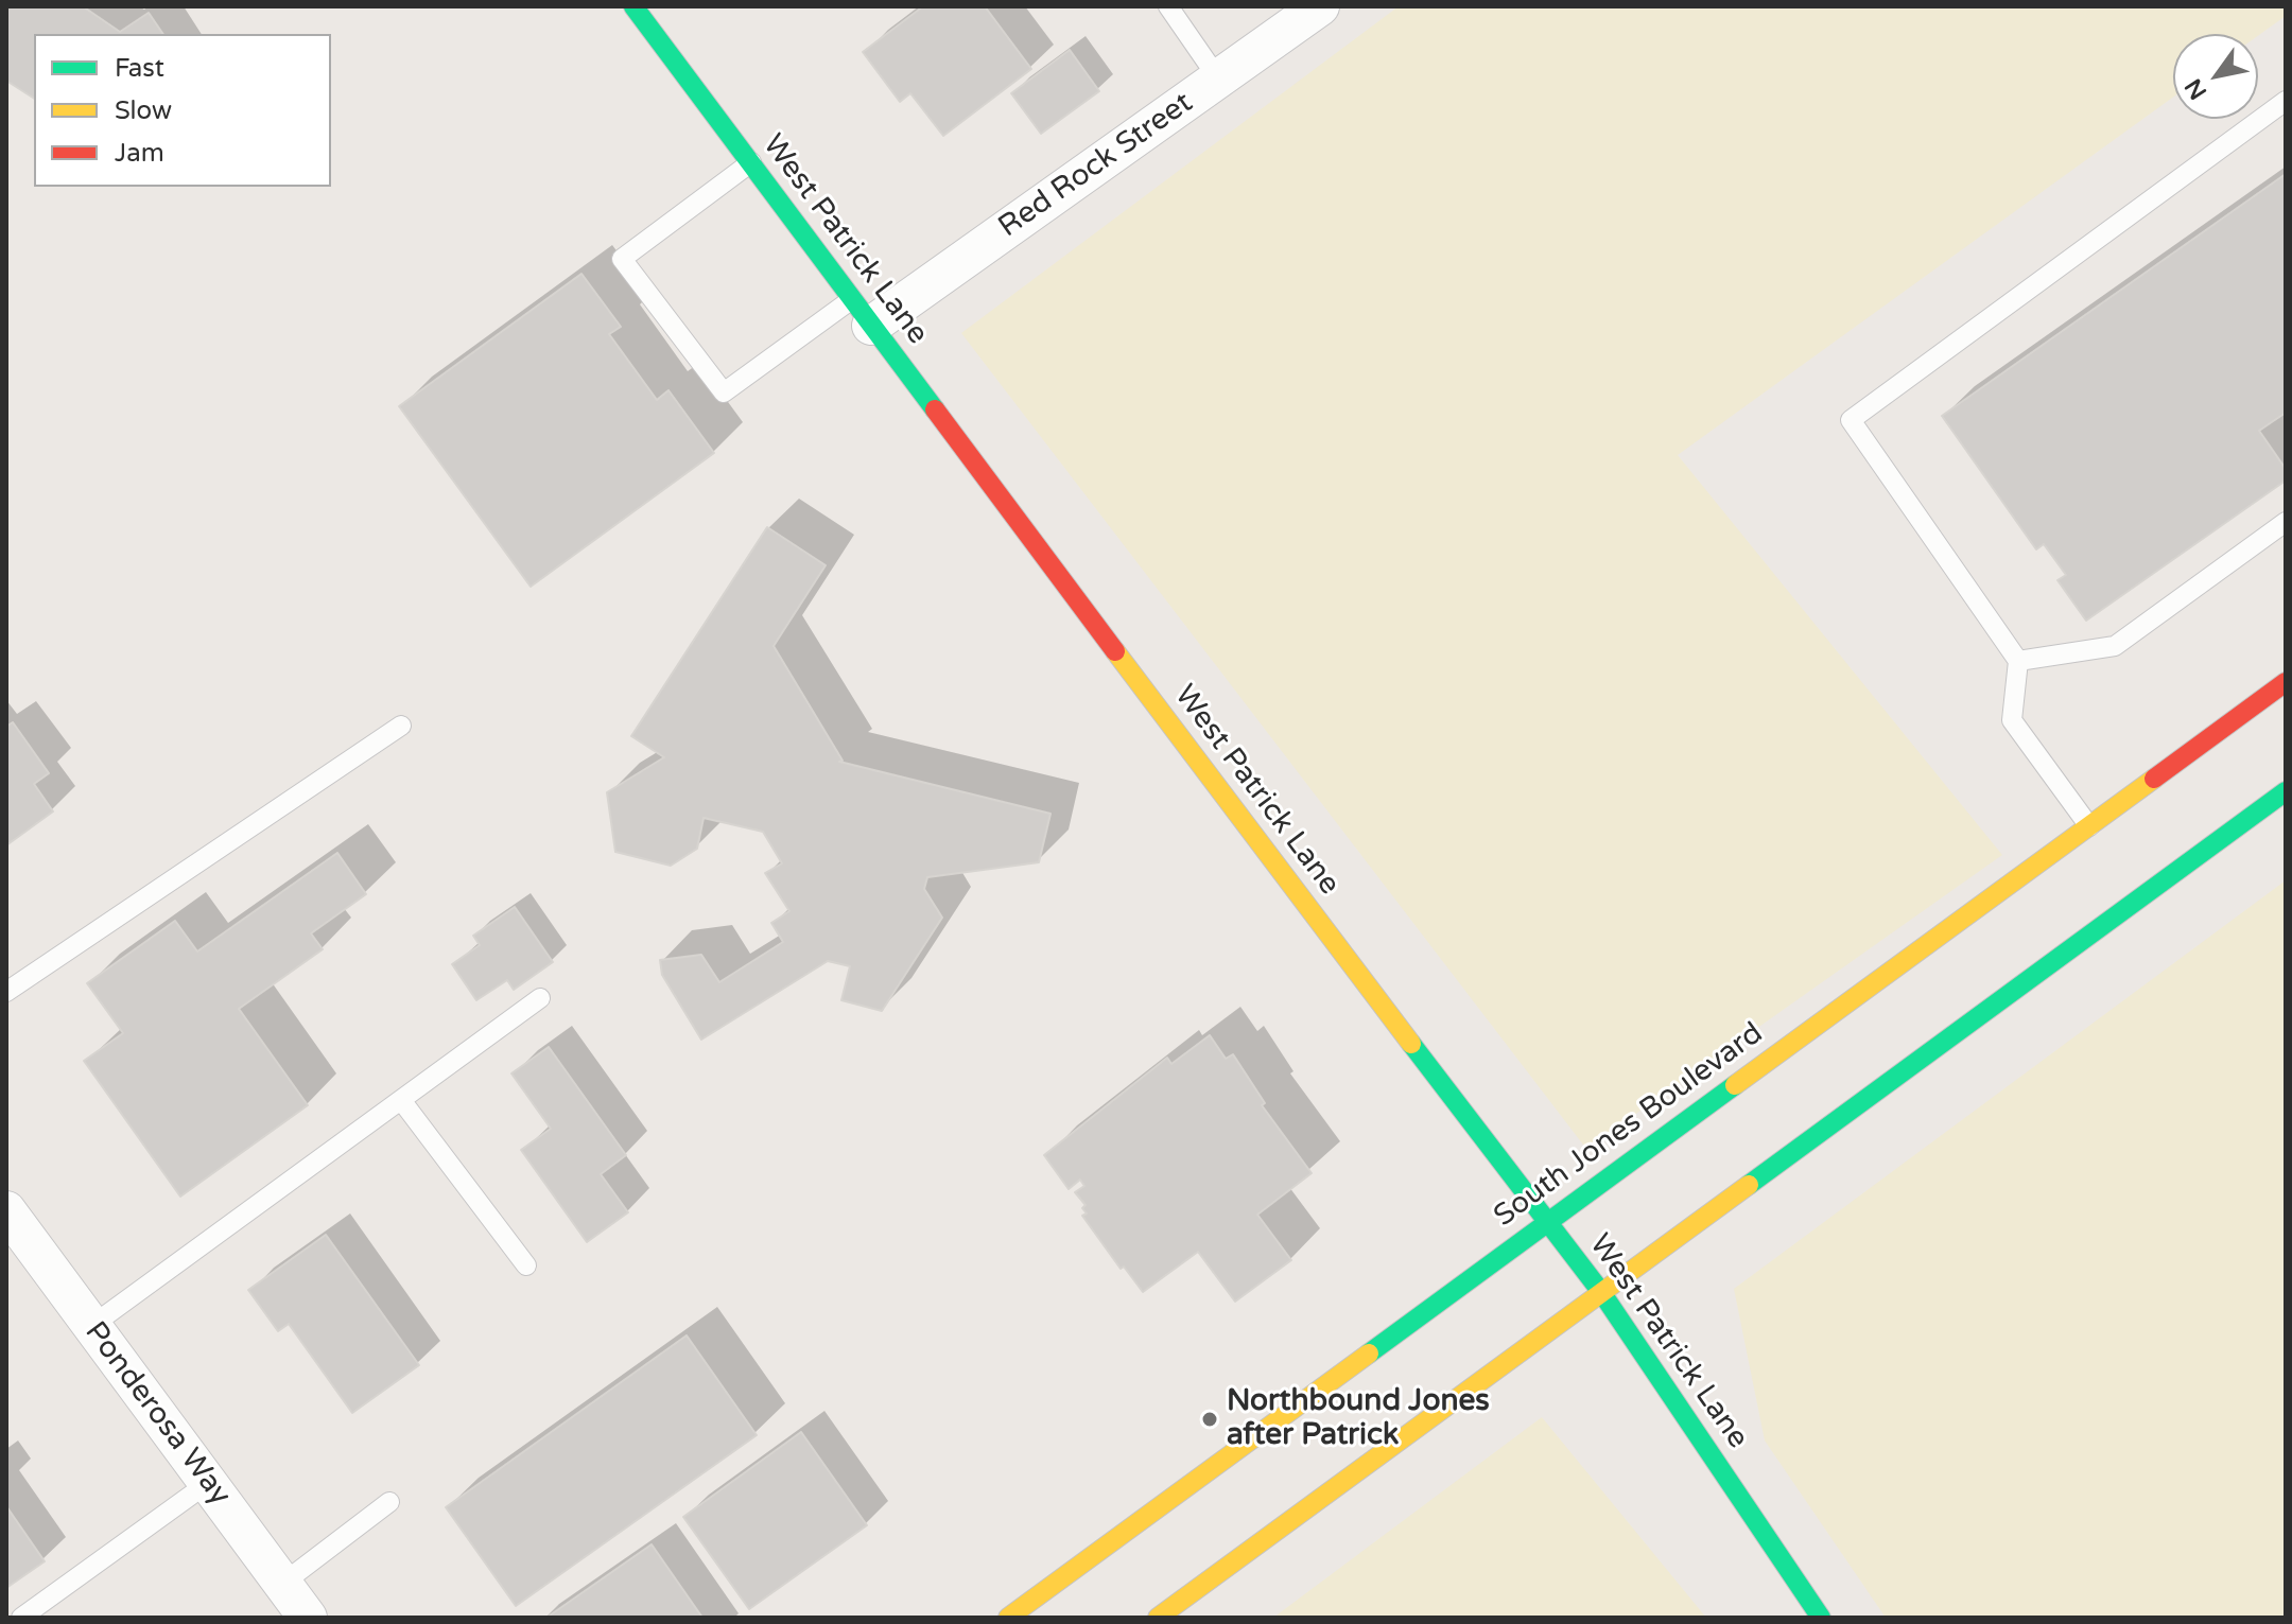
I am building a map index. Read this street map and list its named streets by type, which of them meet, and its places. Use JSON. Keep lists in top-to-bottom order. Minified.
{"streets":{"main road":["West Patrick Lane","South Jones Boulevard"],"street":["Red Rock Street","Ponderosa Way"]},"crossings":[["Red Rock Street","West Patrick Lane"],["West Patrick Lane","South Jones Boulevard"]],"places":["Northbound Jones after Patrick"],"legend":["Fast","Slow","Jam"],"north":"bottom left"}
